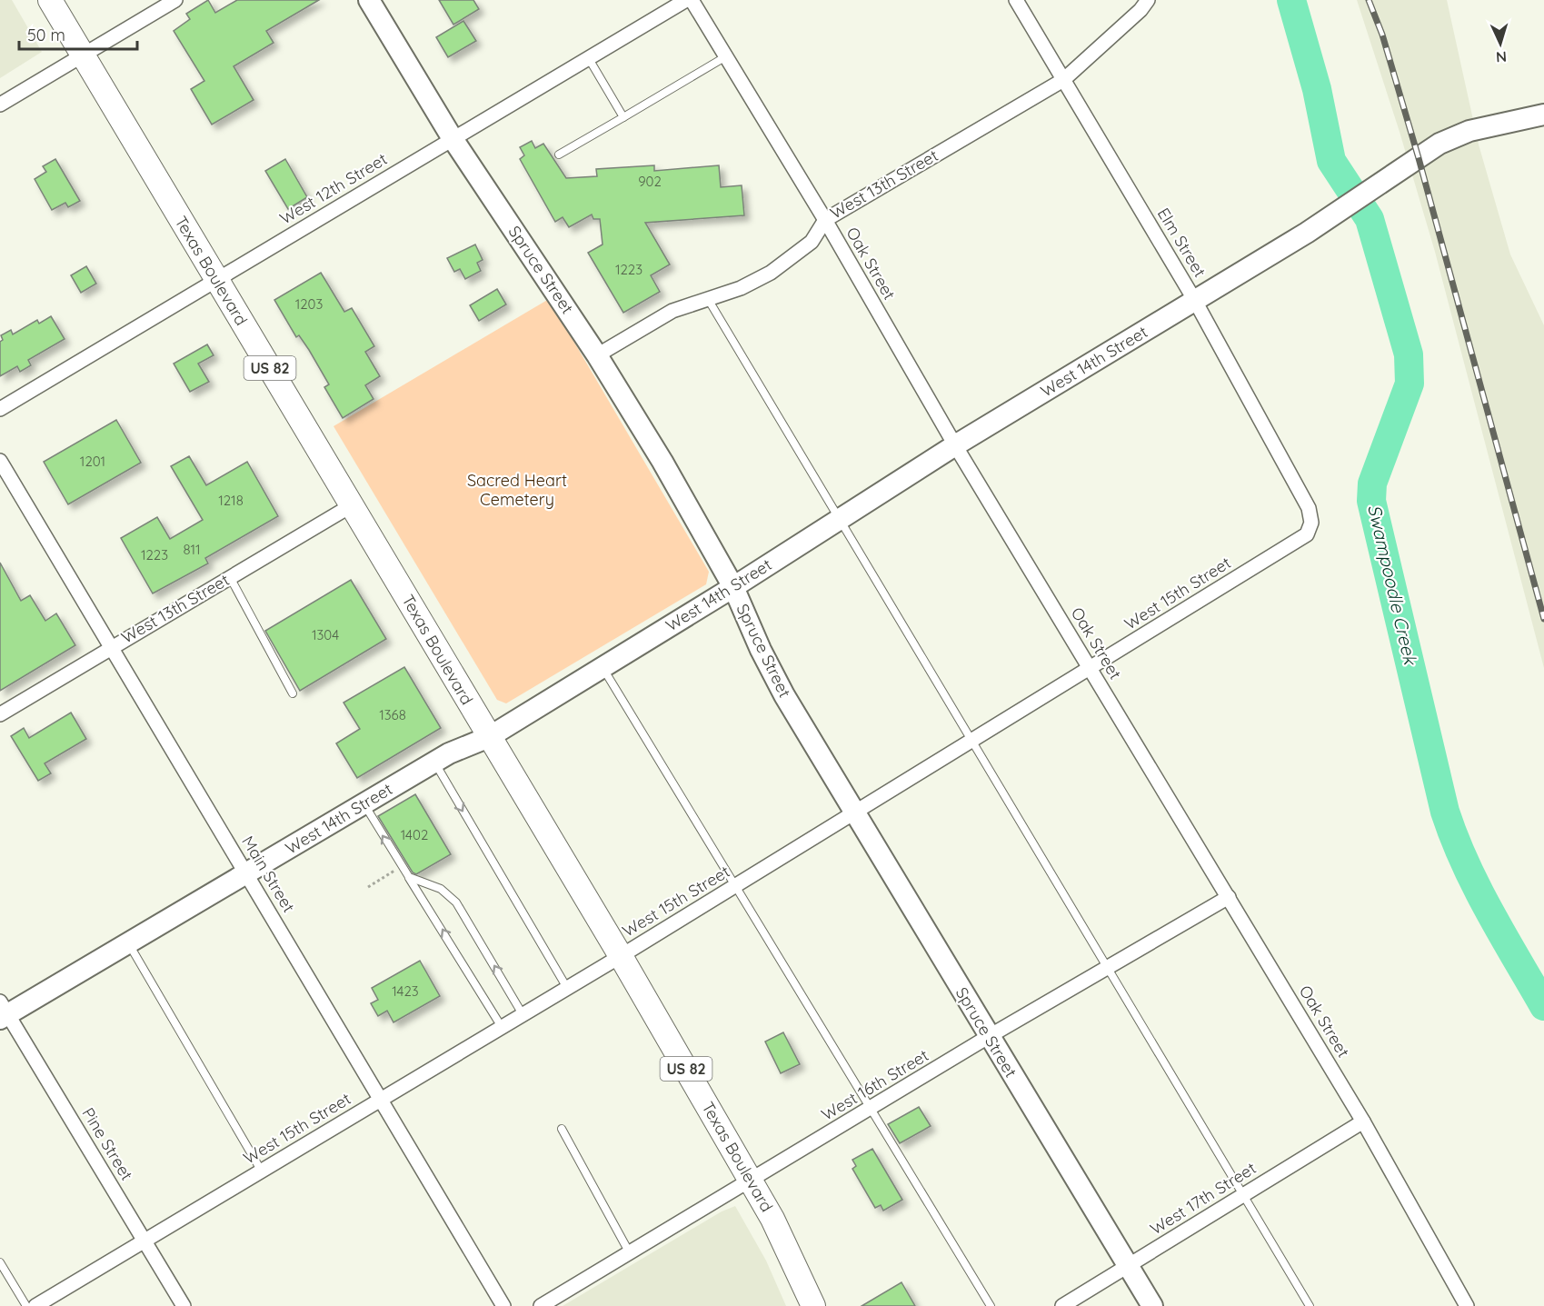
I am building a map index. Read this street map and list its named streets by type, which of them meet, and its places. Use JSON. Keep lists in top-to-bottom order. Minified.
{"streets":{"main road":["Texas Boulevard","US 82"],"street":["West 13th Street","West 12th Street","Elm Street","Oak Street","Spruce Street","West 14th Street","West 15th Street","Main Street","West 16th Street","Pine Street","West 17th Street"]},"crossings":[["West 13th Street","Elm Street"],["West 13th Street","Oak Street"],["West 13th Street","Spruce Street"],["West 13th Street","Texas Boulevard"],["West 13th Street","Main Street"],["West 12th Street","Spruce Street"],["West 12th Street","Texas Boulevard"],["Elm Street","West 14th Street"],["Elm Street","West 15th Street"],["Oak Street","West 14th Street"],["Oak Street","West 15th Street"],["Oak Street","West 16th Street"],["Oak Street","West 17th Street"],["Spruce Street","West 14th Street"],["Spruce Street","West 15th Street"],["Spruce Street","West 16th Street"],["Spruce Street","West 17th Street"],["Texas Boulevard","West 14th Street"],["Texas Boulevard","West 15th Street"],["Texas Boulevard","West 16th Street"],["West 14th Street","Main Street"],["West 14th Street","Pine Street"],["West 15th Street","Main Street"],["West 15th Street","Pine Street"]],"water":["Swampoodle Creek"],"parks":["Sacred Heart Cemetery"],"house_numbers":["902","1223","1203","1201","1218","811","1223","1304","1368","1402","1423"],"scale_bar":"50 m","north":"bottom"}
